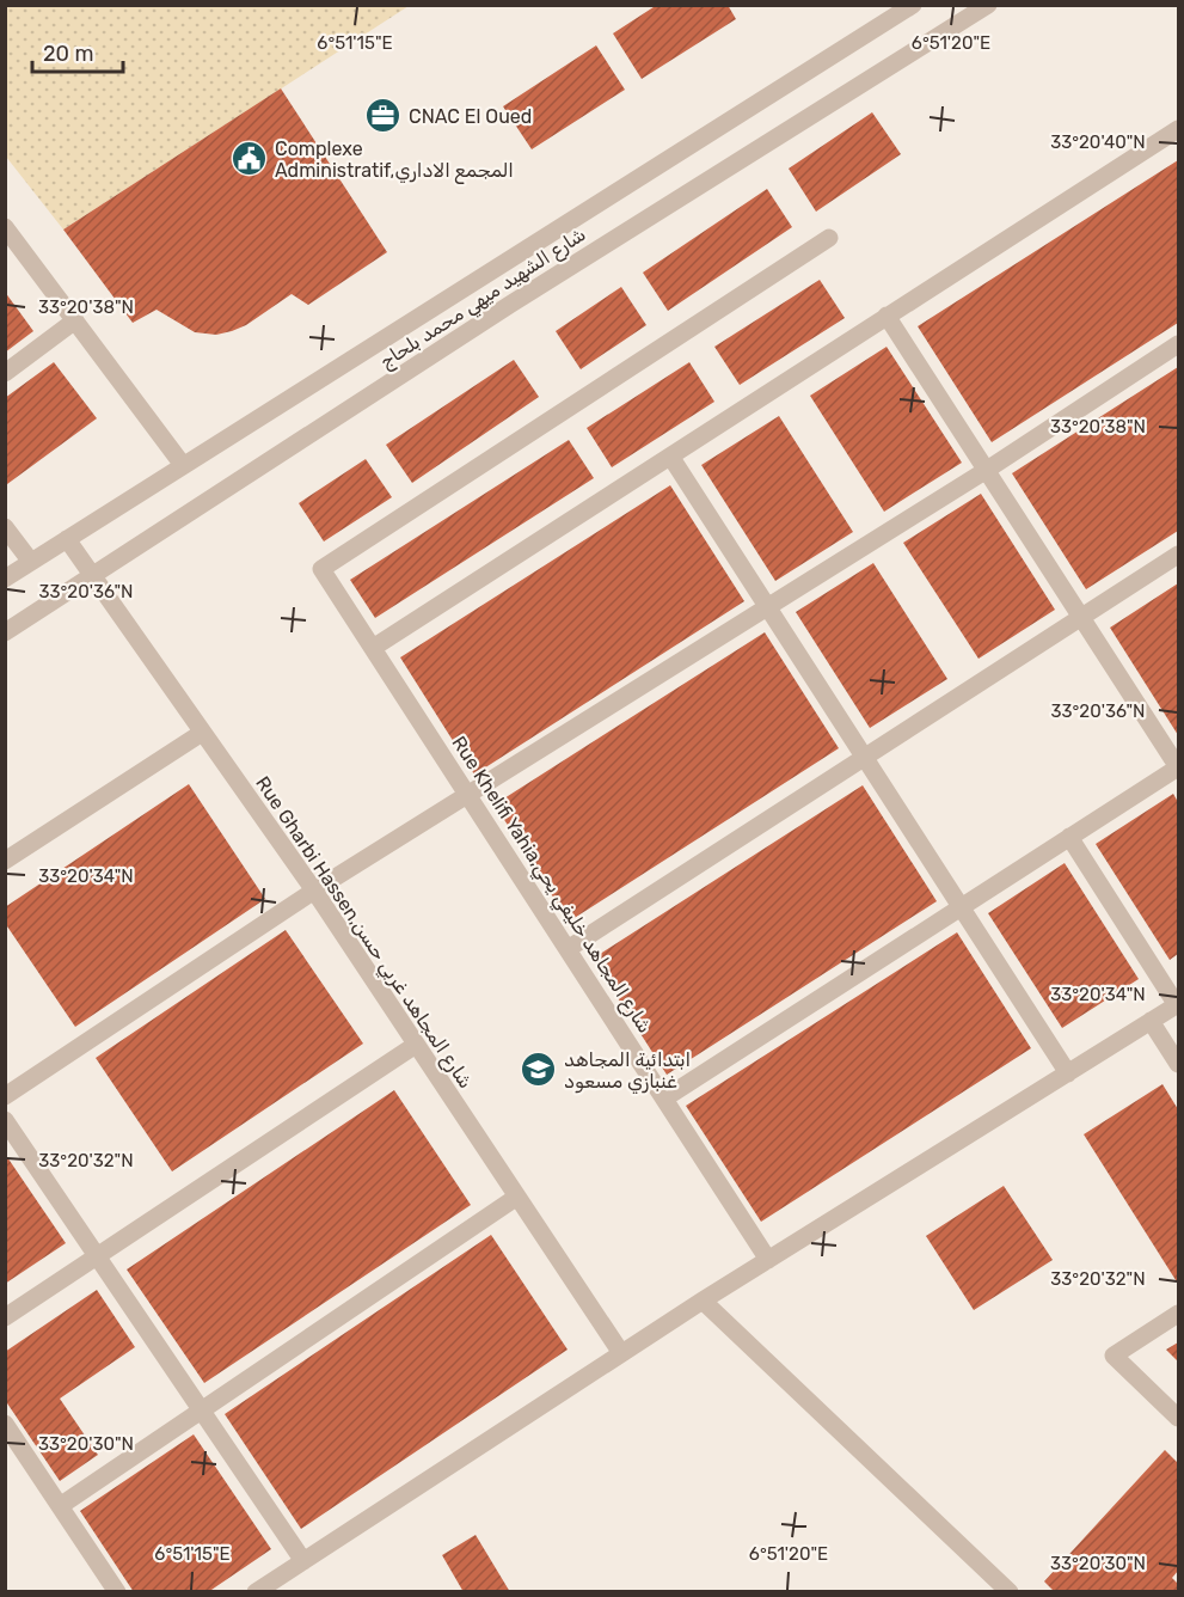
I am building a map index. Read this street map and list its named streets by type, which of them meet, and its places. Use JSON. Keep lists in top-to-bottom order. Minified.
{"streets":{"street":["شارع الشهيد ميهي محمد بلحاج","Rue Khelifi Yahia,شارع المجاهد خليفي يحي","Rue Gharbi Hassen,شارع المجاهد غربي حسن"]},"crossings":[["شارع الشهيد ميهي محمد بلحاج","Rue Gharbi Hassen,شارع المجاهد غربي حسن"]],"places":{"office":["CNAC El Oued"],"public building":["Complexe Administratif,المجمع الاداري"],"school or university":["ابتدائية المجاهد غنبازي مسعود"]},"scale_bar":"20 m","coordinates":["6°51'15\"E","6°51'20\"E","33°20'40\"N","33°20'38\"N","33°20'36\"N","33°20'34\"N","33°20'32\"N","33°20'30\"N"]}
